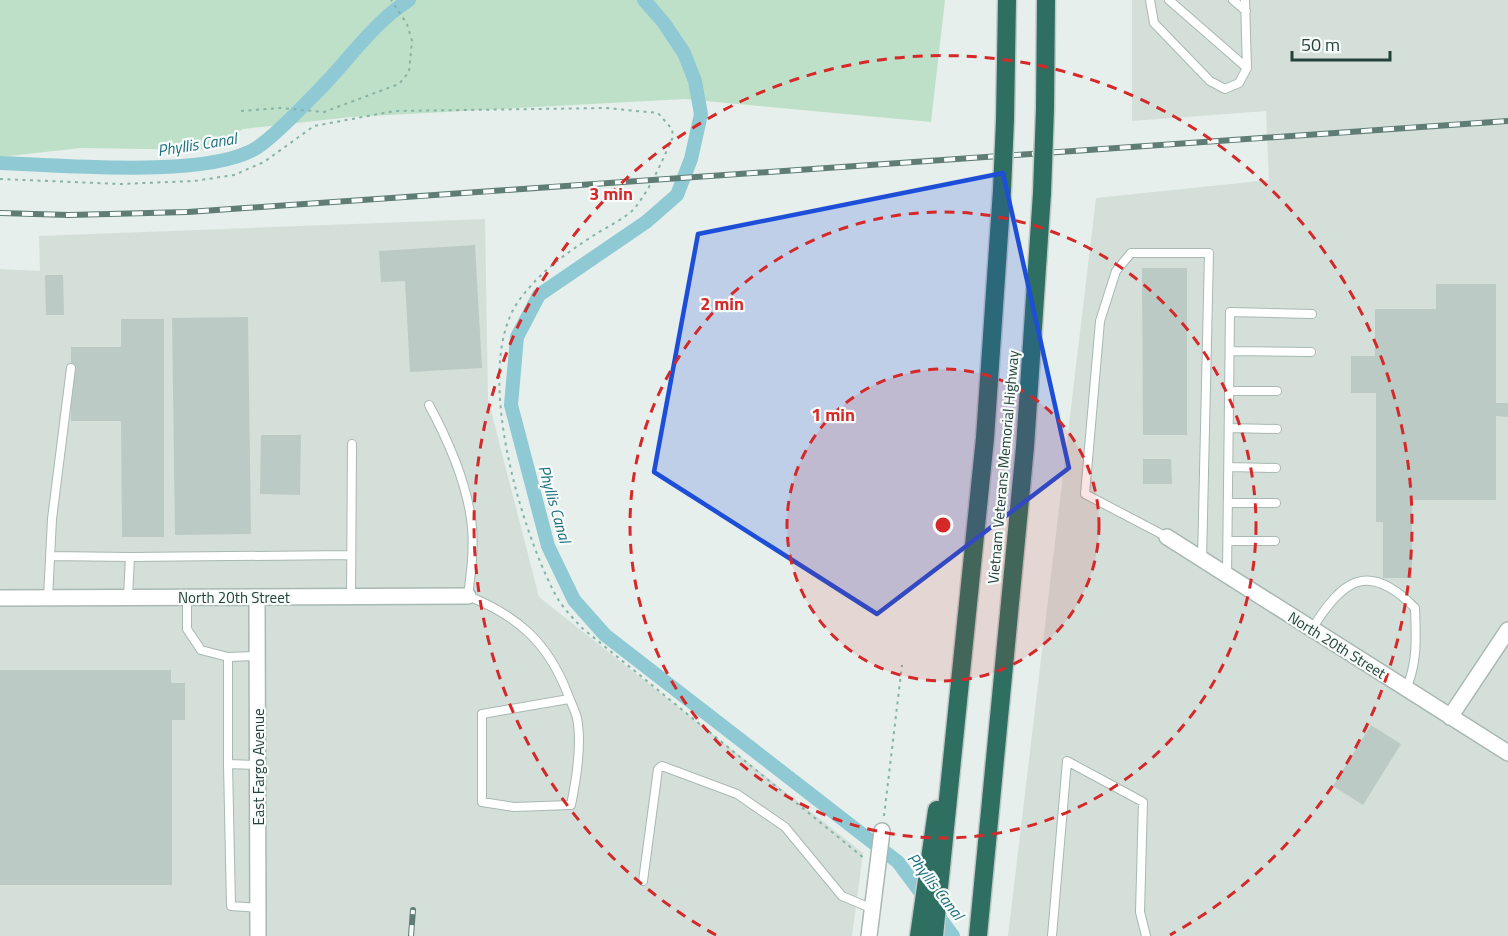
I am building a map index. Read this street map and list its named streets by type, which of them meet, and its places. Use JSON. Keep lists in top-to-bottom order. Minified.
{"streets":{"highway":["Vietnam Veterans Memorial Highway"],"street":["North 20th Street","East Fargo Avenue"]},"crossings":[["North 20th Street","East Fargo Avenue"]],"water":["Phyllis Canal"],"scale_bar":"50 m","rings":["3 min","2 min","1 min"]}
